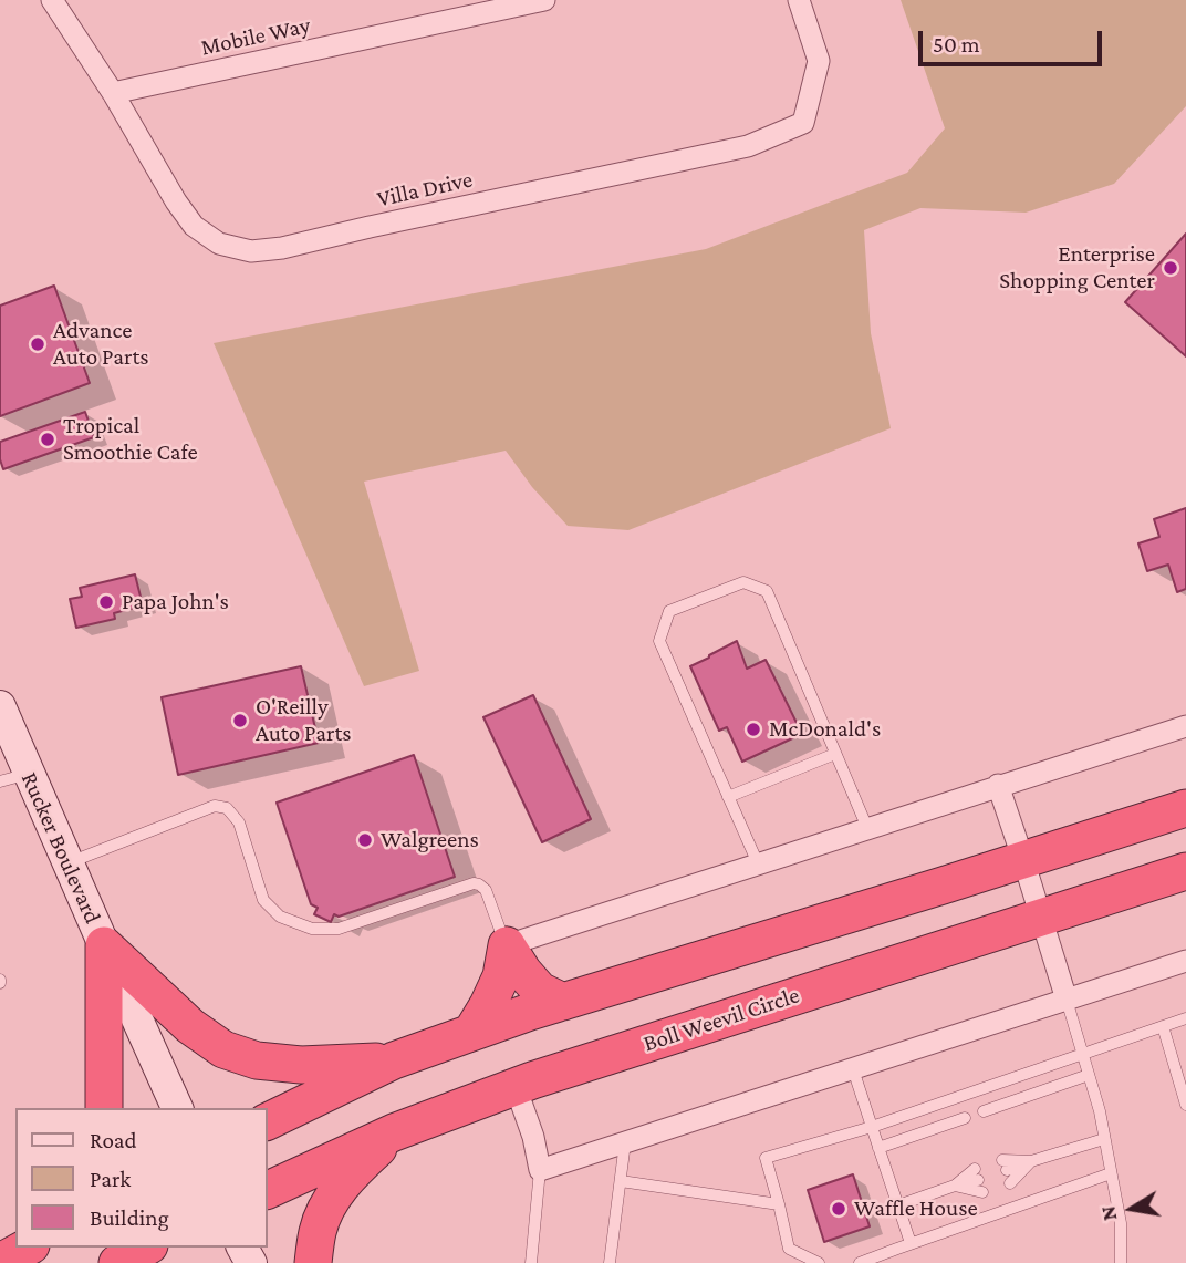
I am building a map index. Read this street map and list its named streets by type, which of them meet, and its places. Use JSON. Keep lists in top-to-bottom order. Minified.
{"streets":{"highway":["Boll Weevil Circle"],"main road":["Rucker Boulevard"],"street":["Mobile Way","Villa Drive"]},"crossings":[["Mobile Way","Villa Drive"]],"places":["Enterprise Shopping Center","Advance Auto Parts","Tropical Smoothie Cafe","Papa John's","O'Reilly Auto Parts","McDonald's","Walgreens","Waffle House"],"legend":["Road","Park","Building"],"scale_bar":"50 m","north":"left"}
